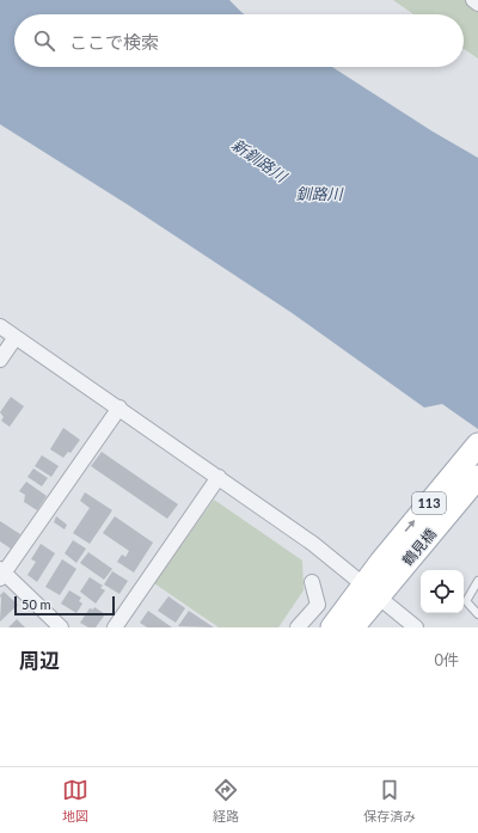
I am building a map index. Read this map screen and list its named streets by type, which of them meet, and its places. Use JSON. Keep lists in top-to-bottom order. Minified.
{"streets":{"main road":["113","鶴見橋"]},"crossings":[["113","鶴見橋"]],"water":["新釧路川","釧路川"],"scale_bar":"50 m","page":{"search":"ここで検索","scale":"50 m","heading":["周辺","0件"],"nav":["地図","経路","保存済み"]}}
